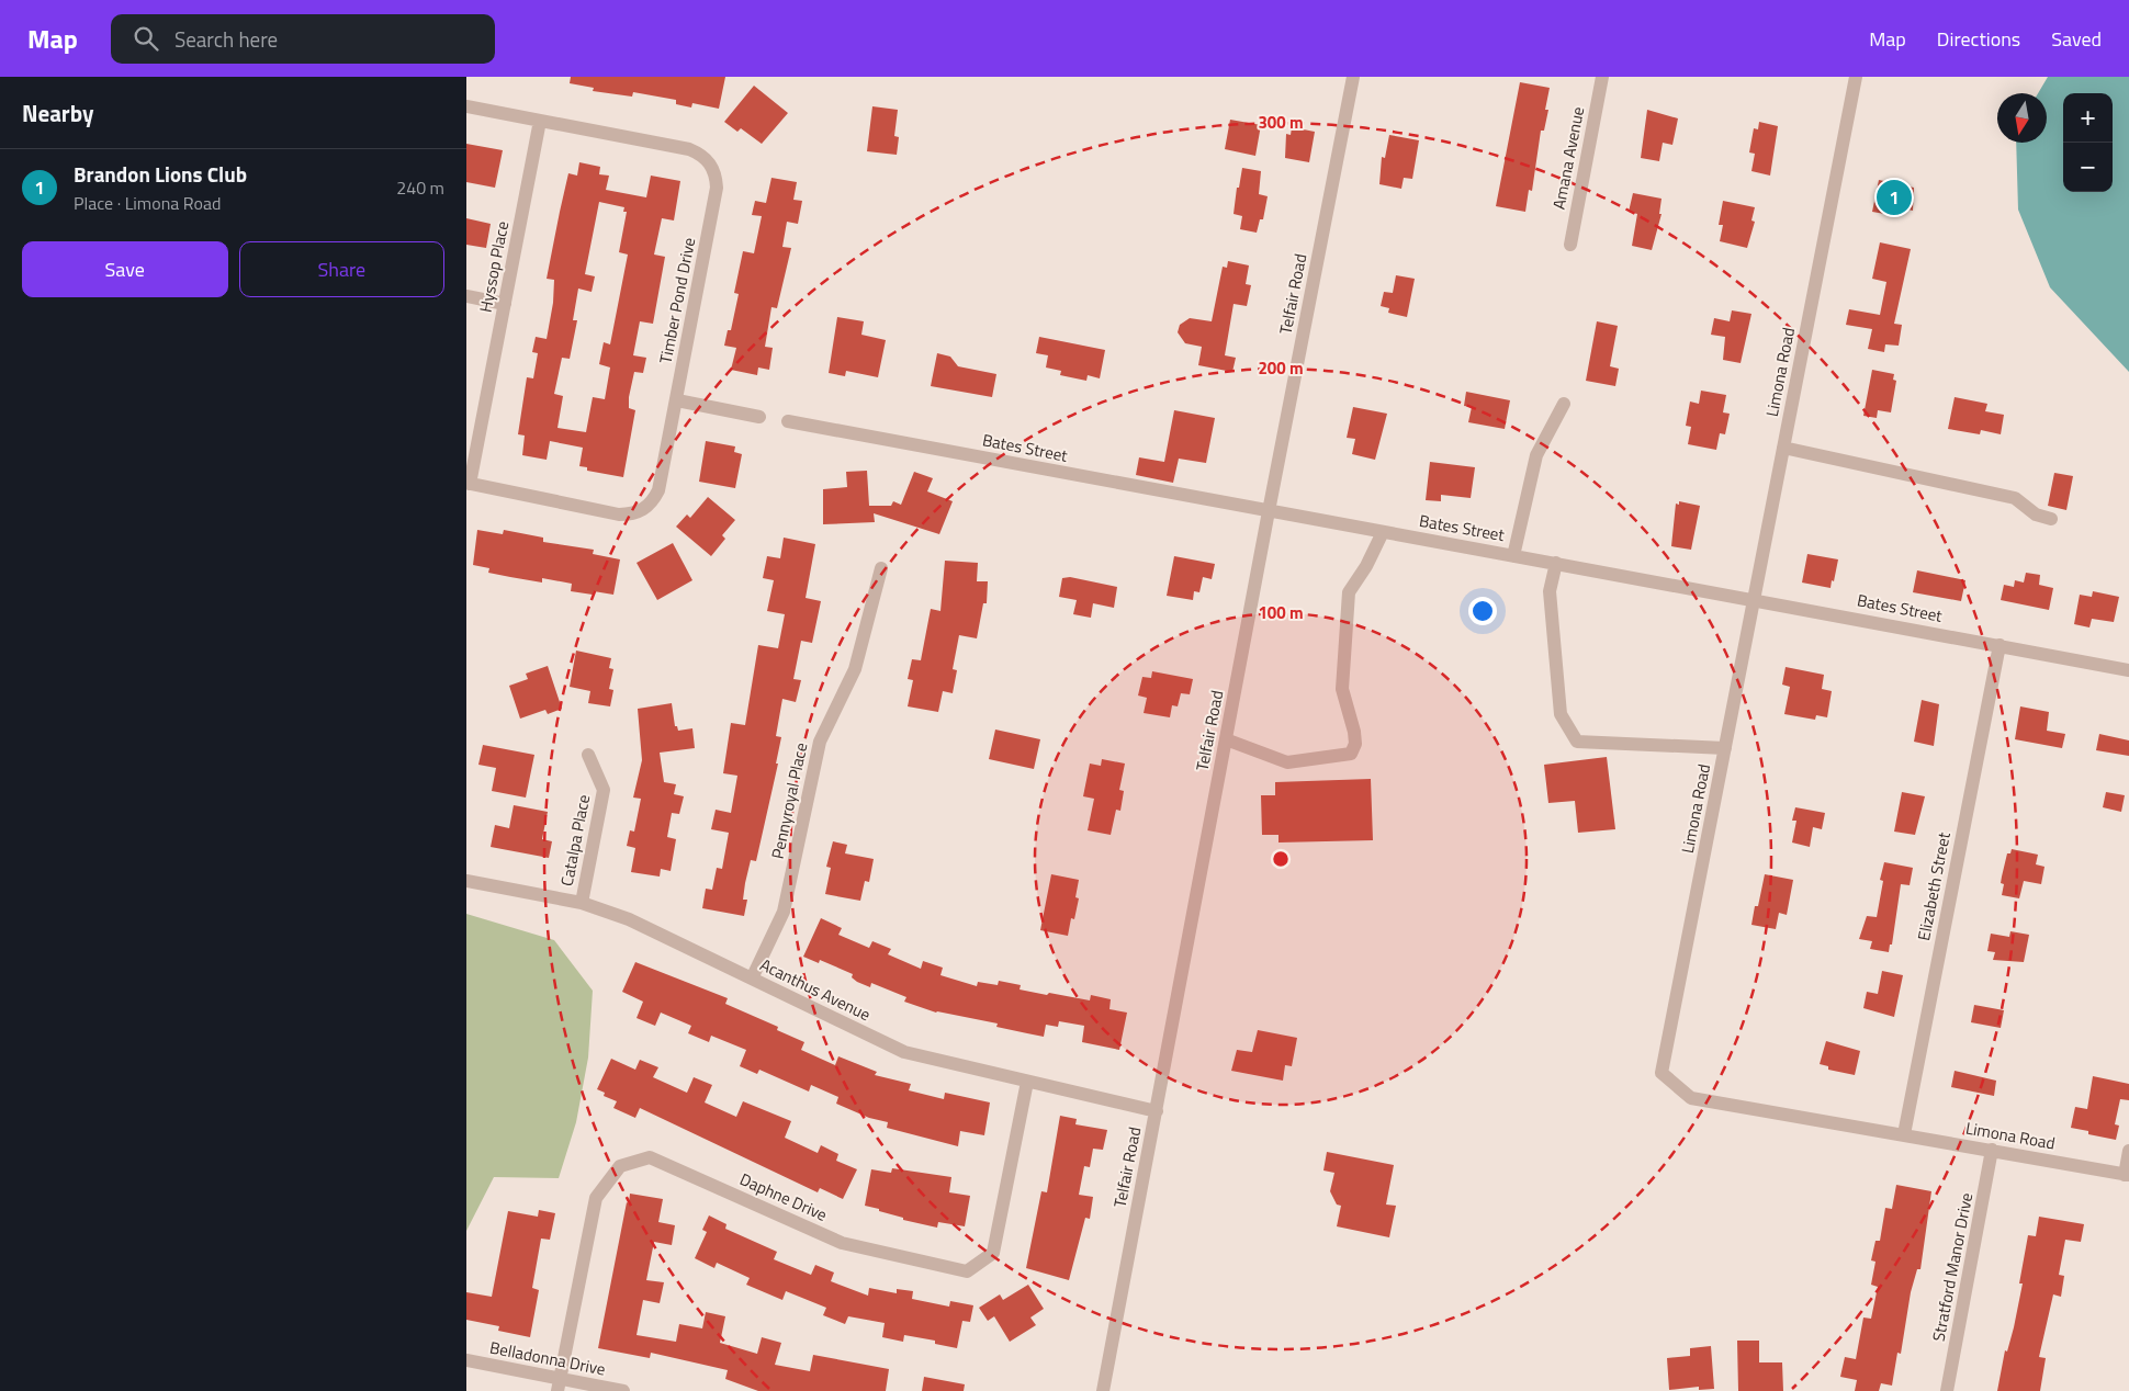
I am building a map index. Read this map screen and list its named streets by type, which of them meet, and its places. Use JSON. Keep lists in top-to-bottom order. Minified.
{"streets":{"street":["Amana Avenue","Hyssop Place","Telfair Road","Timber Pond Drive","Limona Road","Bates Street","Pennyroyal Place","Catalpa Place","Elizabeth Street","Acanthus Avenue","Daphne Drive","Stratford Manor Drive","Belladonna Drive"]},"crossings":[["Hyssop Place","Timber Pond Drive"],["Telfair Road","Bates Street"],["Telfair Road","Acanthus Avenue"],["Limona Road","Bates Street"],["Limona Road","Elizabeth Street"],["Limona Road","Stratford Manor Drive"],["Bates Street","Elizabeth Street"],["Pennyroyal Place","Acanthus Avenue"],["Catalpa Place","Acanthus Avenue"],["Acanthus Avenue","Daphne Drive"],["Daphne Drive","Belladonna Drive"]],"north":"bottom","page":{"header":"Map","search":"Search here","nav":["Map","Directions","Saved"],"heading":"Nearby","map_buttons":["+","−"],"list":[{"mark":"1","name":"Brandon Lions Club","note":"Place · Limona Road","value":"240 m"}],"pins":"1","buttons":["Save","Share"]},"rings":["300 m","200 m","100 m"]}
